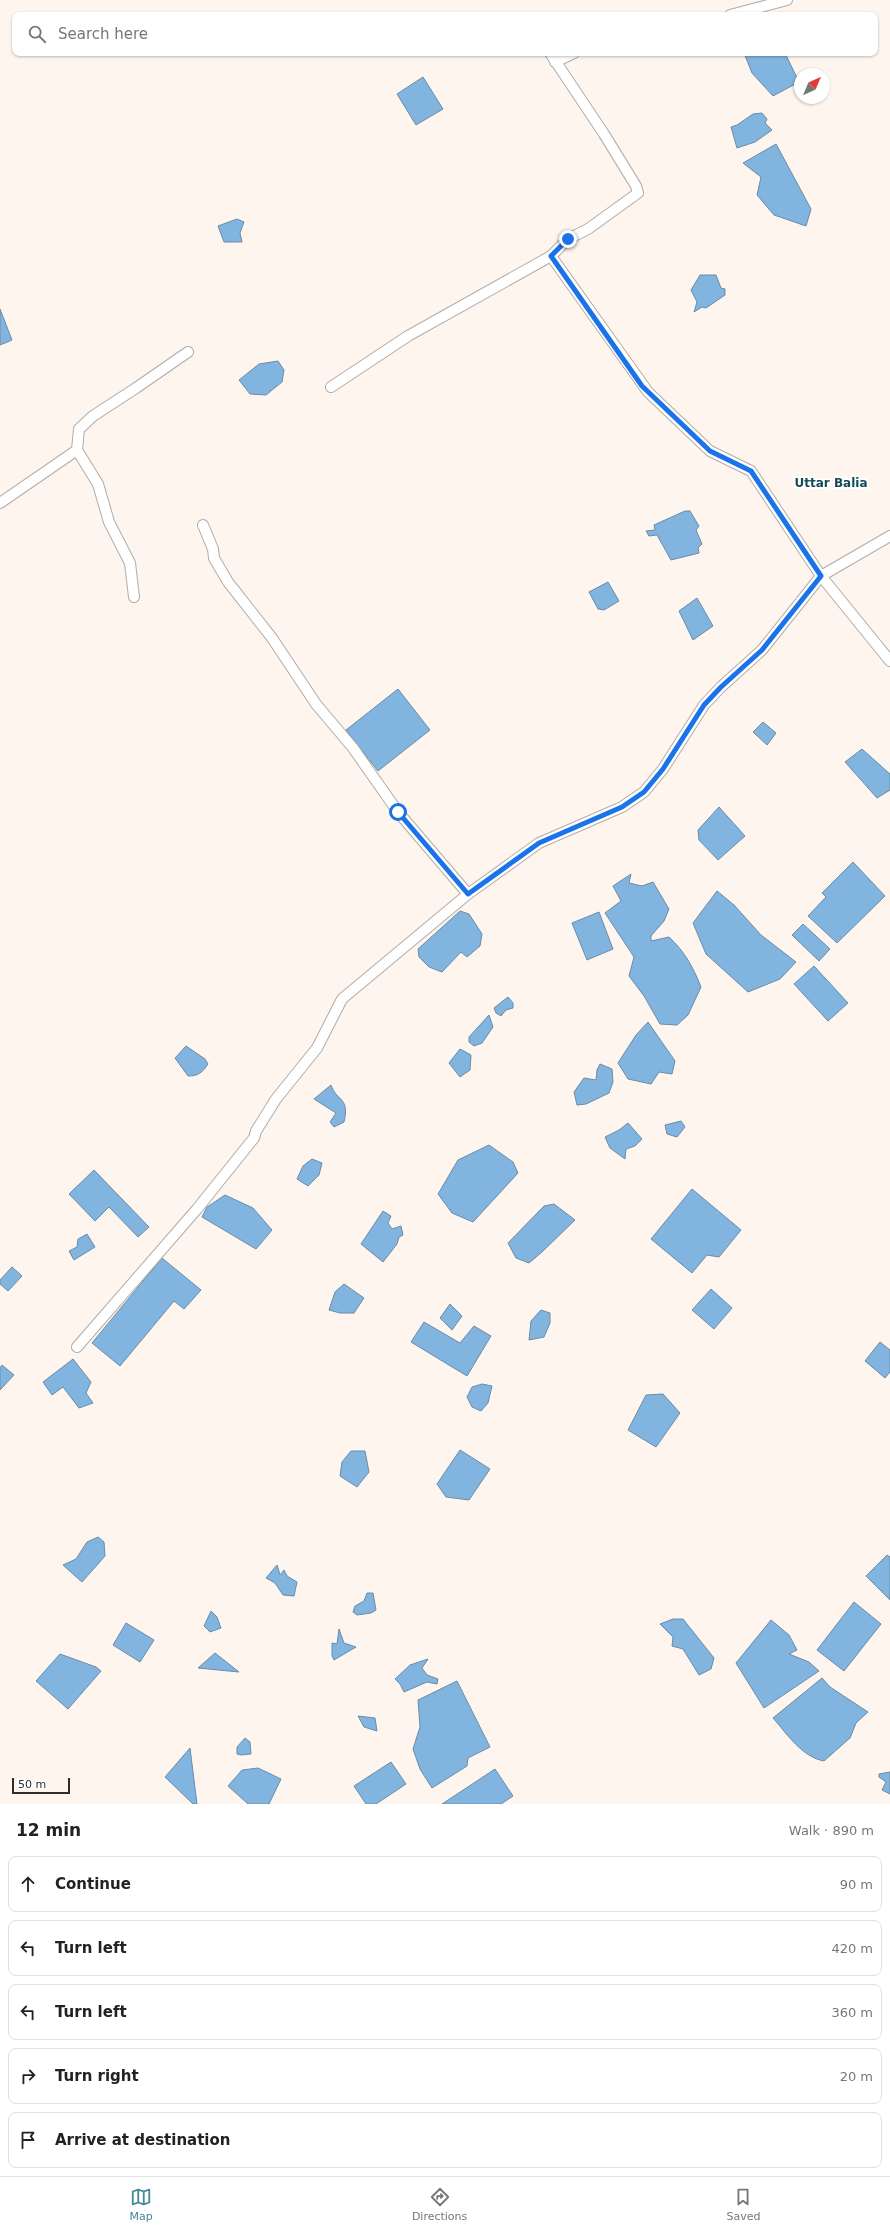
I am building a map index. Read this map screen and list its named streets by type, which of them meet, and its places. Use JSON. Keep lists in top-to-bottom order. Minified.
{"districts":["Uttar Balia"],"scale_bar":"50 m","north":"top right","page":{"search":"Search here","scale":"50 m","heading":["12 min","Walk · 890 m"],"list":[["Continue","90 m"],["Turn left","420 m"],["Turn left","360 m"],["Turn right","20 m"],"Arrive at destination"],"nav":["Map","Directions","Saved"]}}
